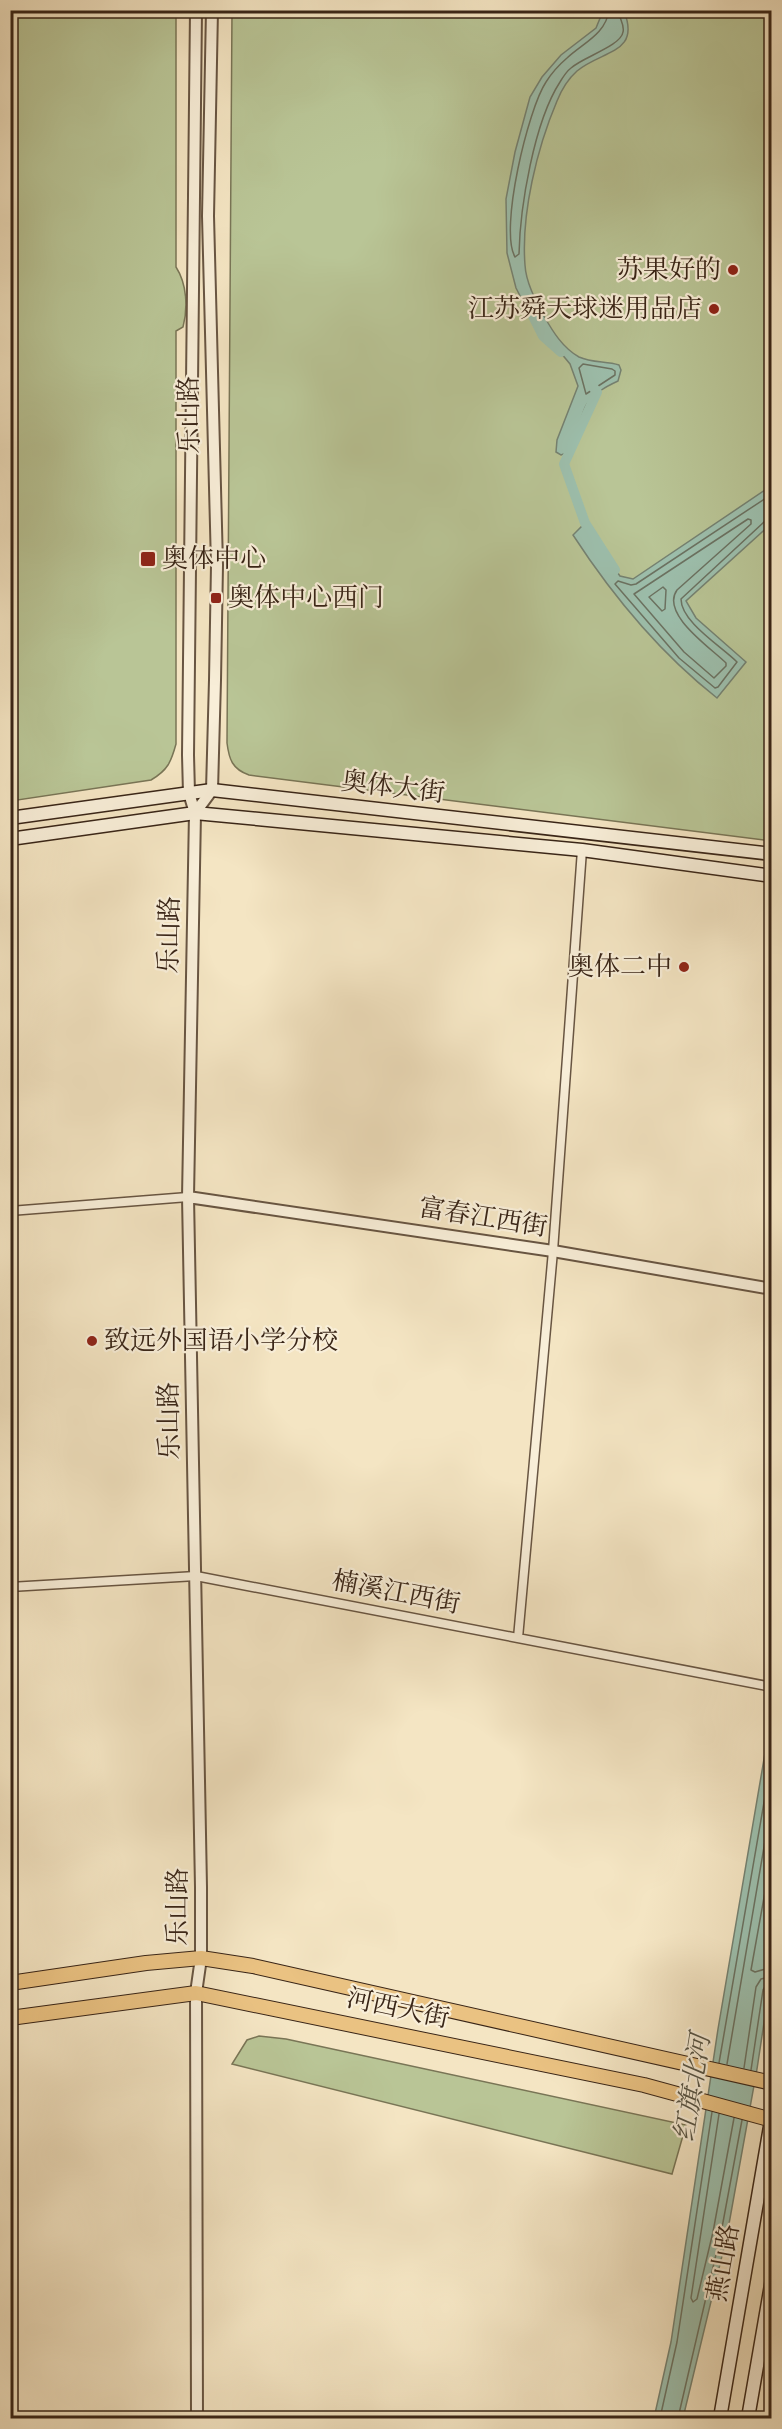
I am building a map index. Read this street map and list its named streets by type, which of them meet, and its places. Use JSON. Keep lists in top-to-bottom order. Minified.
{"streets":{"main road":["奥体大街","河西大街","燕山路"],"street":["乐山路","富春江西街","楠溪江西街"]},"crossings":[["乐山路","奥体大街"],["乐山路","富春江西街"],["乐山路","楠溪江西街"],["乐山路","河西大街"],["河西大街","燕山路"]],"water":["红旗北河"],"places":{"other":["苏果好的","江苏舜天球迷用品店","奥体二中","致远外国语小学分校"],"transit":["奥体中心","奥体中心西门"]}}
